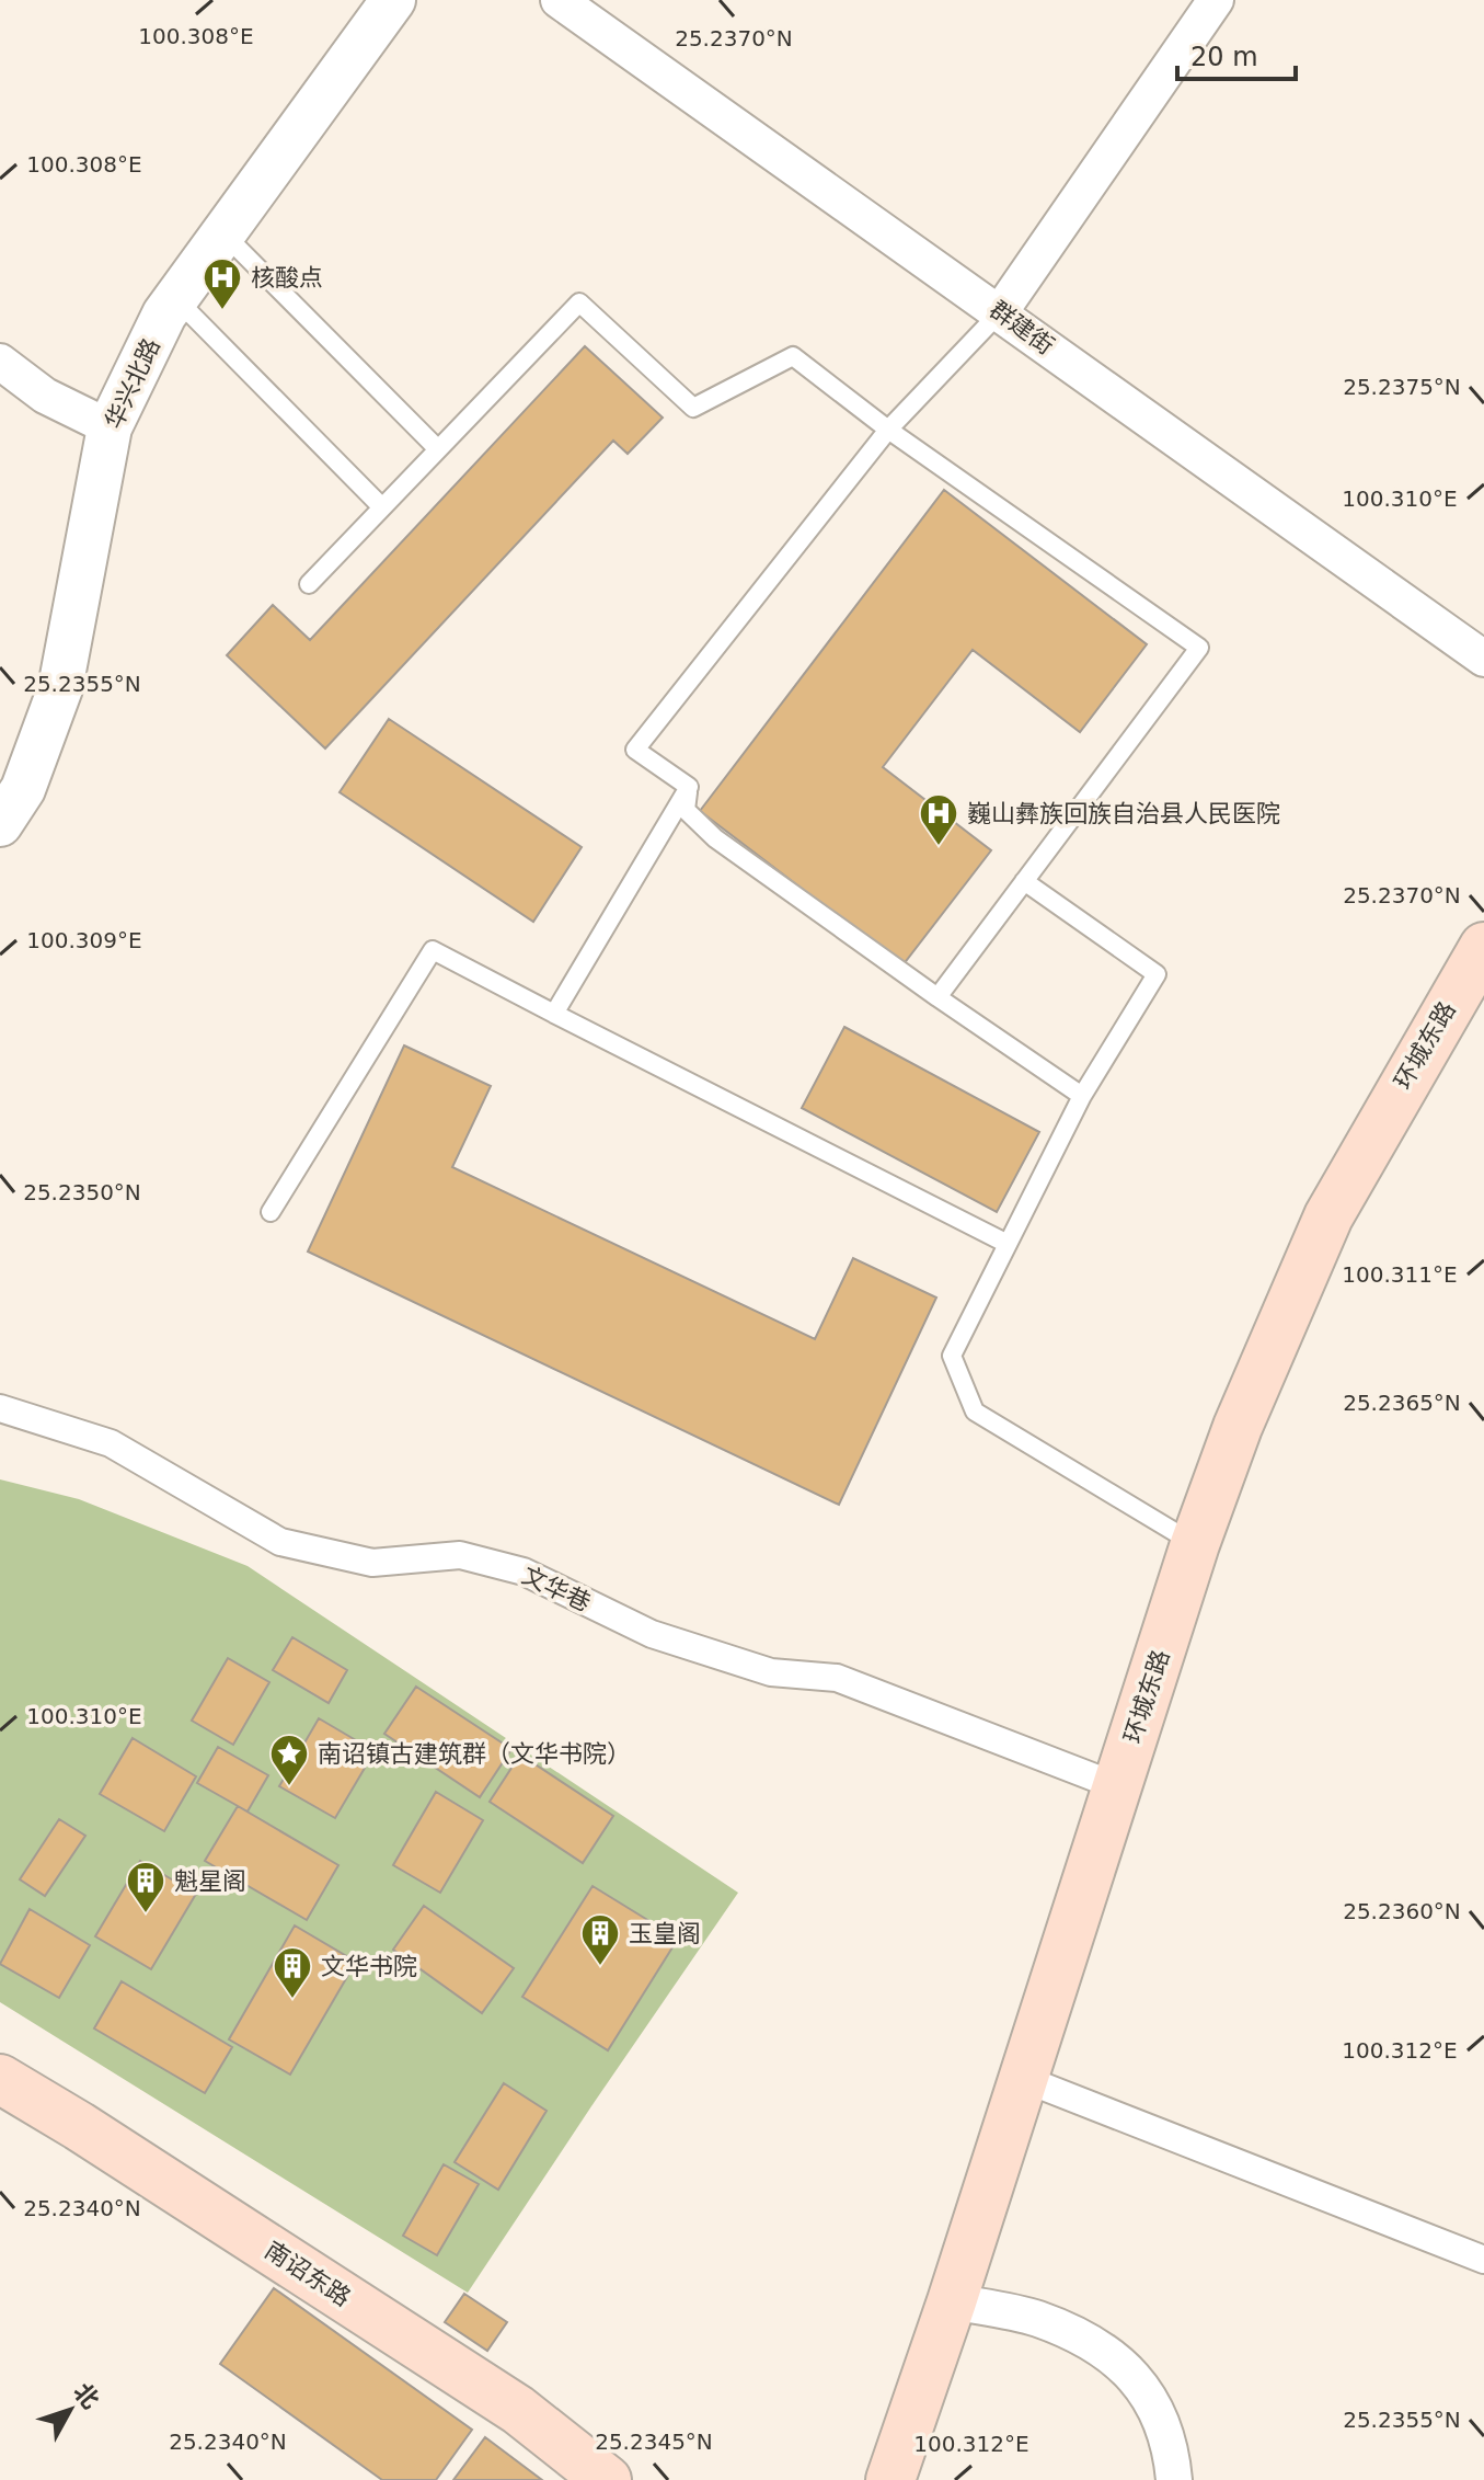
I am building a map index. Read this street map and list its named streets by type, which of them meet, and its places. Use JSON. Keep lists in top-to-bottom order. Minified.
{"streets":{"main road":["环城东路","南诏东路"],"street":["群建街","华兴北路","文华巷"]},"crossings":[["环城东路","文华巷"]],"places":{"hospital":["核酸点","巍山彝族回族自治县人民医院"],"place":["南诏镇古建筑群（文华书院）"],"building":["魁星阁","玉皇阁","文华书院"]},"scale_bar":"20 m","north":"top right","coordinates":["100.308°E","25.2370°N","25.2375°N","100.310°E","25.2355°N","100.309°E","25.2350°N","100.311°E","25.2365°N","25.2360°N","100.312°E","25.2340°N","25.2345°N"]}
